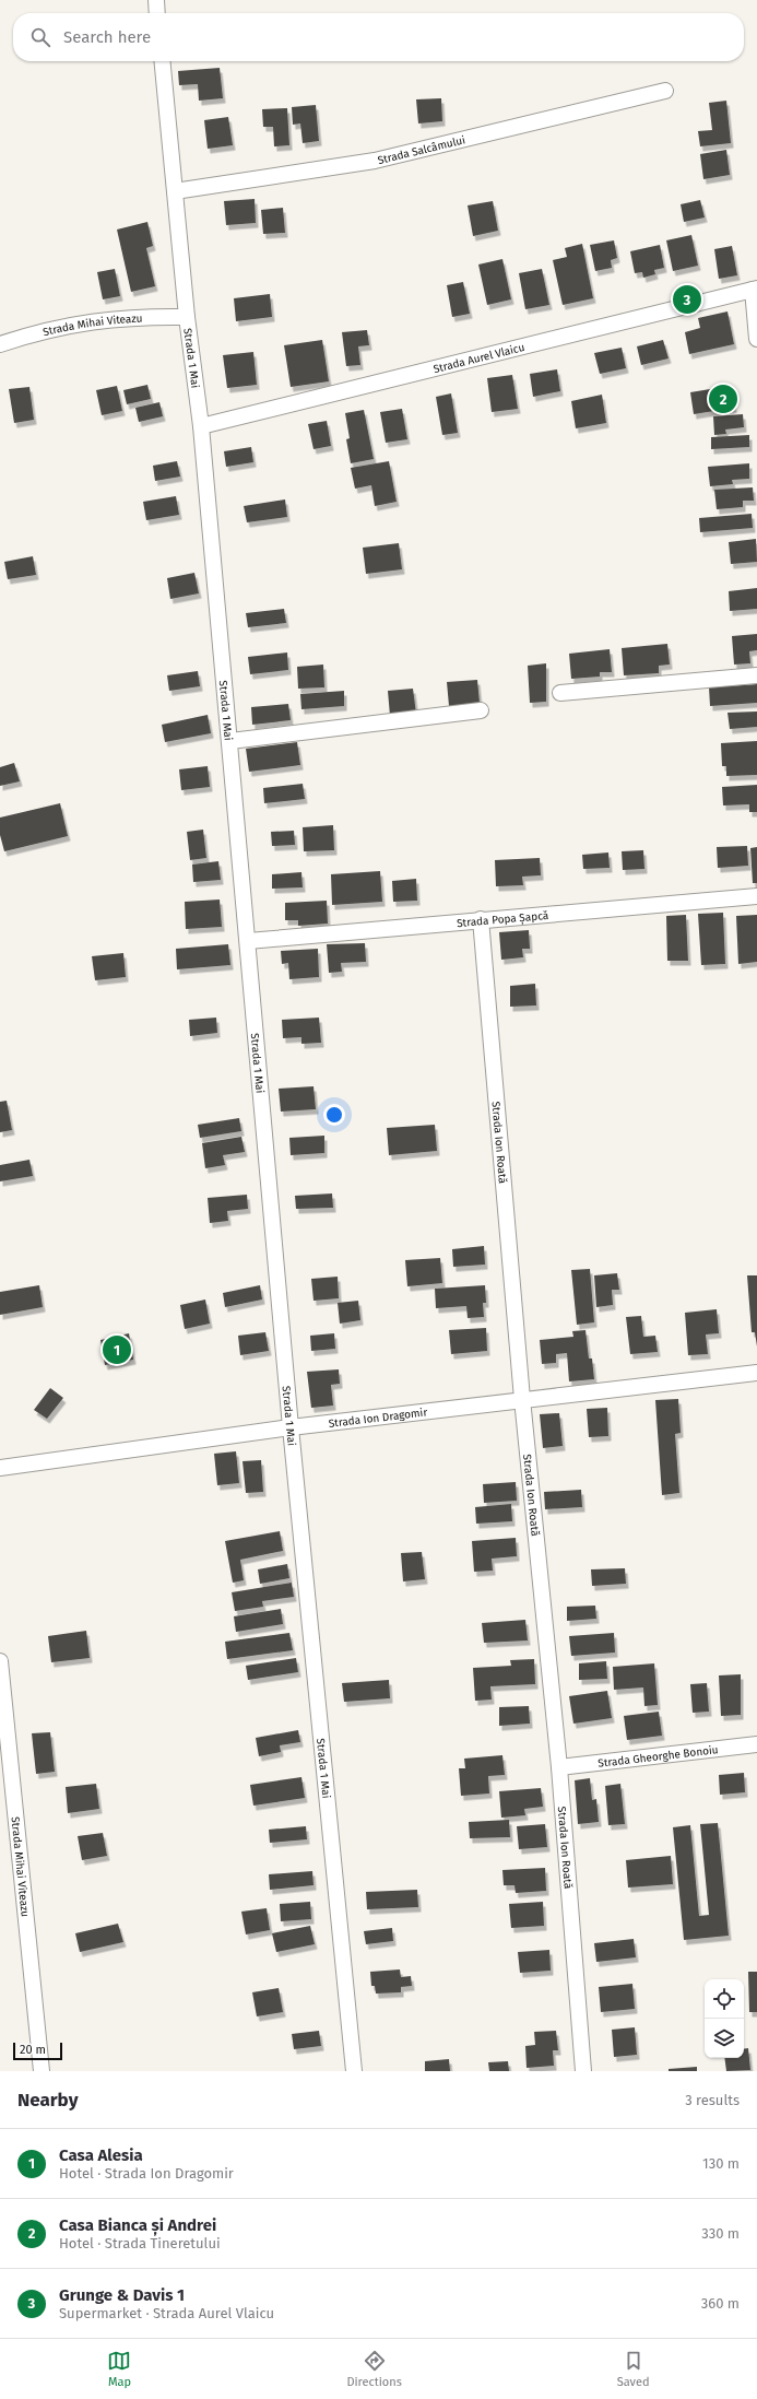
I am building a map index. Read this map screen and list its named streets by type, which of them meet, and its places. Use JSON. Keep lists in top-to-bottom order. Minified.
{"streets":{"street":["Strada Salcâmului","Strada Mihai Viteazu","Strada Aurel Vlaicu","Strada 1 Mai","Strada Popa Șapcă","Strada Ion Roată","Strada Ion Dragomir","Strada Gheorghe Bonoiu"]},"crossings":[["Strada Salcâmului","Strada 1 Mai"],["Strada Mihai Viteazu","Strada 1 Mai"],["Strada Aurel Vlaicu","Strada 1 Mai"],["Strada 1 Mai","Strada Popa Șapcă"],["Strada 1 Mai","Strada Ion Dragomir"],["Strada Popa Șapcă","Strada Ion Roată"],["Strada Ion Roată","Strada Ion Dragomir"],["Strada Ion Roată","Strada Gheorghe Bonoiu"]],"scale_bar":"20 m","page":{"search":"Search here","pins":["3","2","1"],"scale":"20 m","heading":["Nearby","3 results"],"list":[{"mark":"1","name":"Casa Alesia","note":"Hotel · Strada Ion Dragomir","value":"130 m"},{"mark":"2","name":"Casa Bianca și Andrei","note":"Hotel · Strada Tineretului","value":"330 m"},{"mark":"3","name":"Grunge & Davis 1","note":"Supermarket · Strada Aurel Vlaicu","value":"360 m"}],"nav":["Map","Directions","Saved"]}}
